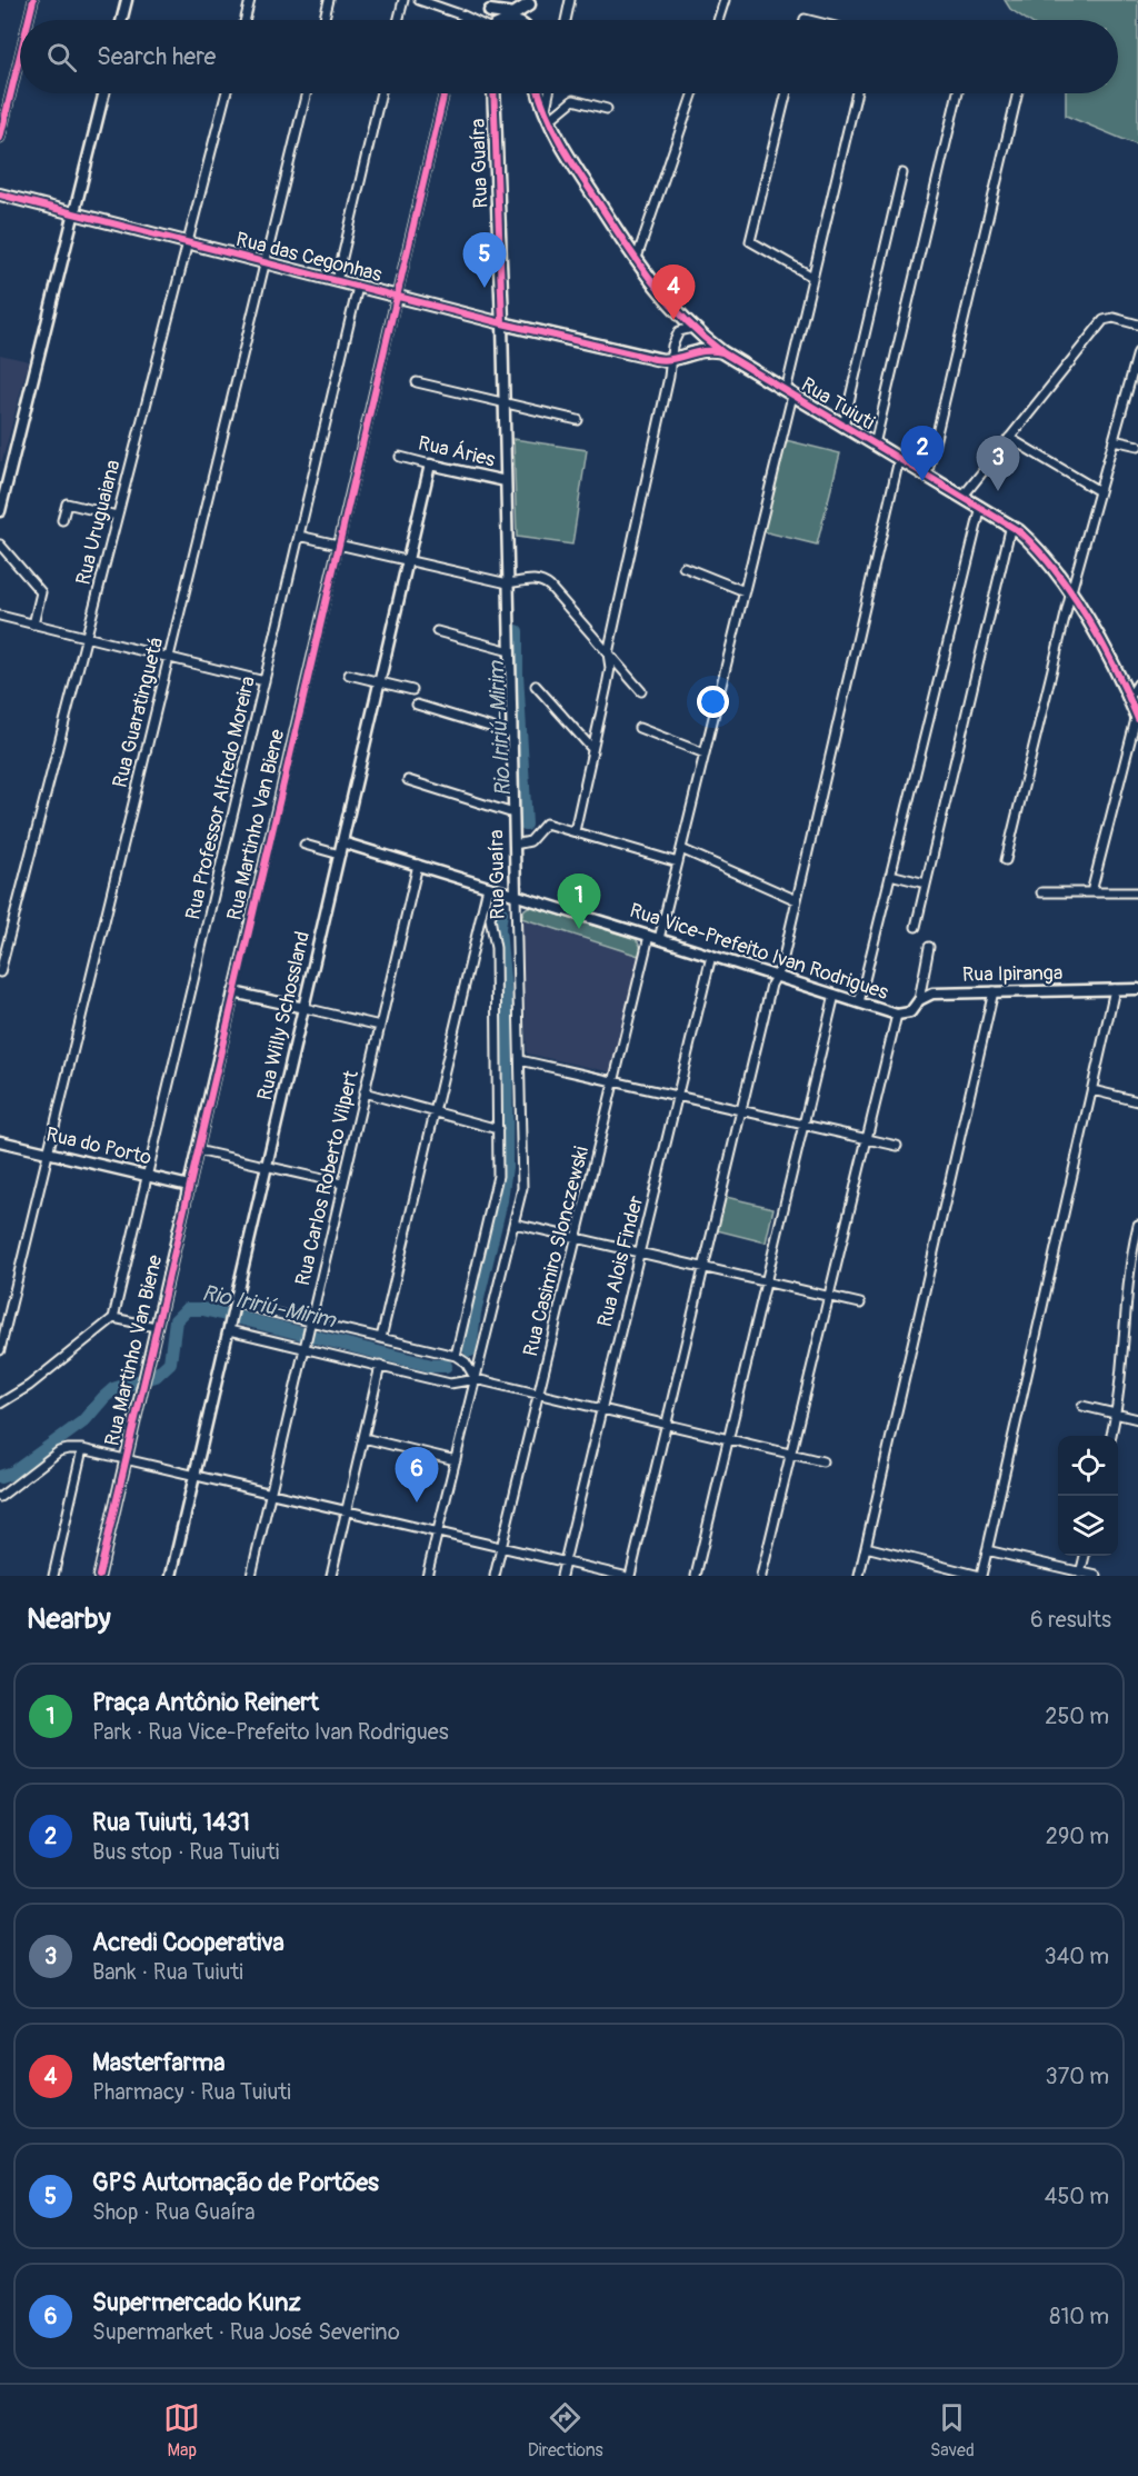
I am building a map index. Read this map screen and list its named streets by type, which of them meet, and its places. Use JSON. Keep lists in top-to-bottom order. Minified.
{"streets":{"main road":["Rua Guaíra","Rua das Cegonhas","Rua Tuiuti"],"street":["Rua Áries","Rua Uruguaiana","Rua Guaratinguetá","Rua Professor Alfredo Moreira","Rua Martinho Van Biene","Rua Vice-Prefeito Ivan Rodrigues","Rua Ipiranga","Rua Willy Schossland","Rua do Porto","Rua Carlos Roberto Vilpert","Rua Casimiro Slonczewski","Rua Alois Finder"]},"crossings":[["Rua Guaíra","Rua das Cegonhas"],["Rua Guaíra","Rua Áries"],["Rua Guaíra","Rua Vice-Prefeito Ivan Rodrigues"],["Rua das Cegonhas","Rua Uruguaiana"],["Rua das Cegonhas","Rua Guaratinguetá"],["Rua das Cegonhas","Rua Professor Alfredo Moreira"],["Rua das Cegonhas","Rua Martinho Van Biene"],["Rua Áries","Rua Willy Schossland"],["Rua Guaratinguetá","Rua do Porto"],["Rua Professor Alfredo Moreira","Rua do Porto"],["Rua Martinho Van Biene","Rua do Porto"],["Rua Vice-Prefeito Ivan Rodrigues","Rua Ipiranga"],["Rua Vice-Prefeito Ivan Rodrigues","Rua Willy Schossland"],["Rua Vice-Prefeito Ivan Rodrigues","Rua Carlos Roberto Vilpert"],["Rua Vice-Prefeito Ivan Rodrigues","Rua Casimiro Slonczewski"],["Rua Vice-Prefeito Ivan Rodrigues","Rua Alois Finder"]],"water":["Rio Iririú-Mirim"],"page":{"search":"Search here","pins":["5","4","2","3","1","6"],"heading":["Nearby","6 results"],"list":[{"mark":"1","name":"Praça Antônio Reinert","note":"Park · Rua Vice-Prefeito Ivan Rodrigues","value":"250 m"},{"mark":"2","name":"Rua Tuiuti, 1431","note":"Bus stop · Rua Tuiuti","value":"290 m"},{"mark":"3","name":"Acredi Cooperativa","note":"Bank · Rua Tuiuti","value":"340 m"},{"mark":"4","name":"Masterfarma","note":"Pharmacy · Rua Tuiuti","value":"370 m"},{"mark":"5","name":"GPS Automação de Portões","note":"Shop · Rua Guaíra","value":"450 m"},{"mark":"6","name":"Supermercado Kunz","note":"Supermarket · Rua José Severino","value":"810 m"}],"nav":["Map","Directions","Saved"]}}
